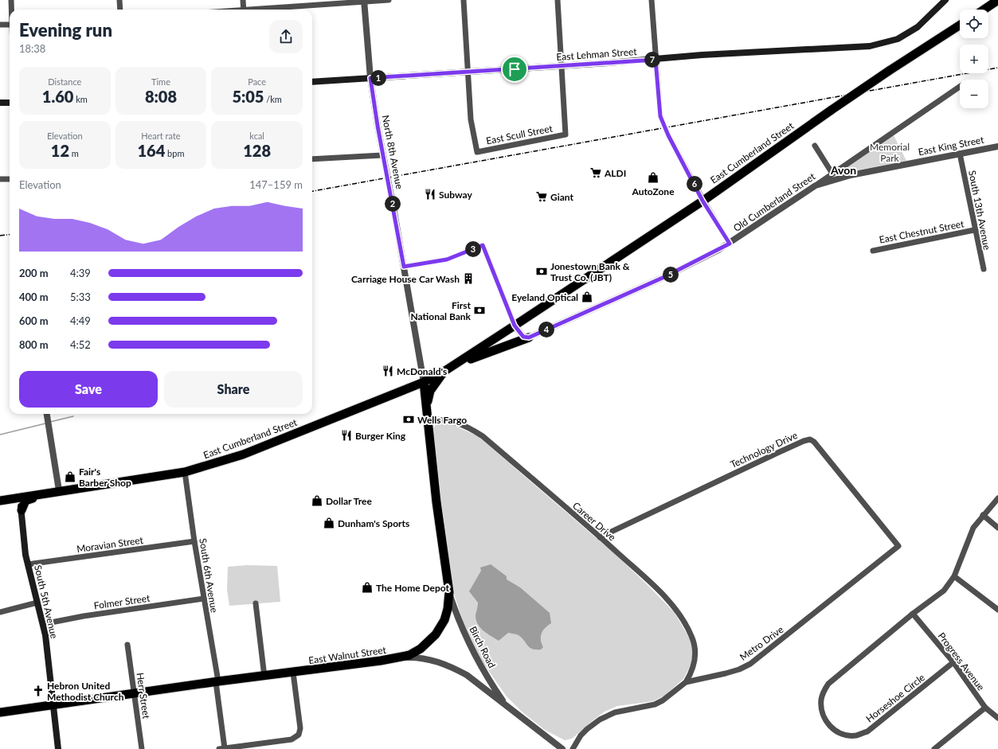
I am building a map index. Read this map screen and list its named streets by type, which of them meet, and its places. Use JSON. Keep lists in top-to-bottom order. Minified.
{"streets":{"highway":["East Cumberland Street","East Walnut Street"],"main road":["East Lehman Street","South 5th Avenue"],"street":["East Scull Street","East King Street","North 8th Avenue","Old Cumberland Street","South 13th Avenue","East Chestnut Street","Technology Drive","Career Drive","Moravian Street","South 6th Avenue","Folmer Street","Metro Drive","Birch Road","Progress Avenue","Herr Street","Horseshoe Circle"]},"crossings":[["East Lehman Street","East Scull Street"],["East Lehman Street","North 8th Avenue"],["East King Street","Old Cumberland Street"],["East King Street","South 13th Avenue"],["North 8th Avenue","East Cumberland Street"],["North 8th Avenue","East Walnut Street"],["East Cumberland Street","South 6th Avenue"],["East Cumberland Street","South 5th Avenue"],["East Cumberland Street","East Walnut Street"],["South 13th Avenue","East Chestnut Street"],["Technology Drive","Career Drive"],["Technology Drive","Metro Drive"],["Career Drive","Metro Drive"],["Career Drive","East Walnut Street"],["Moravian Street","South 6th Avenue"],["Moravian Street","South 5th Avenue"],["South 6th Avenue","Folmer Street"],["South 6th Avenue","East Walnut Street"],["South 5th Avenue","Folmer Street"],["South 5th Avenue","East Walnut Street"],["Birch Road","East Walnut Street"],["East Walnut Street","Herr Street"],["Progress Avenue","Horseshoe Circle"]],"districts":["Avon"],"parks":["Memorial Park"],"places":{"supermarket":["ALDI","Giant"],"shop":["AutoZone","Eyeland Optical","Fair's Barber Shop","Dollar Tree","Dunham's Sports","The Home Depot"],"restaurant":["Subway","McDonald's","Burger King"],"bank":["Jonestown Bank & Trust Co. (JBT)","First National Bank","Wells Fargo"],"building":["Carriage House Car Wash"],"church":["Hebron United Methodist Church"]},"page":{"map_buttons":["+","−"],"heading":["Evening run","18:38"],"pins":["7","1","6","2","3","5","4"],"stats":[["Distance","1.60 km"],["Time","8:08"],["Pace","5:05 /km"],["Elevation","12 m"],["Heart rate","164 bpm"],["kcal","128"]],"chart":["Elevation","147–159 m"],"list":[{"name":"200 m","note":"4:39"},{"name":"400 m","note":"5:33"},{"name":"600 m","note":"4:49"},{"name":"800 m","note":"4:52"}],"buttons":["Save","Share"]}}
